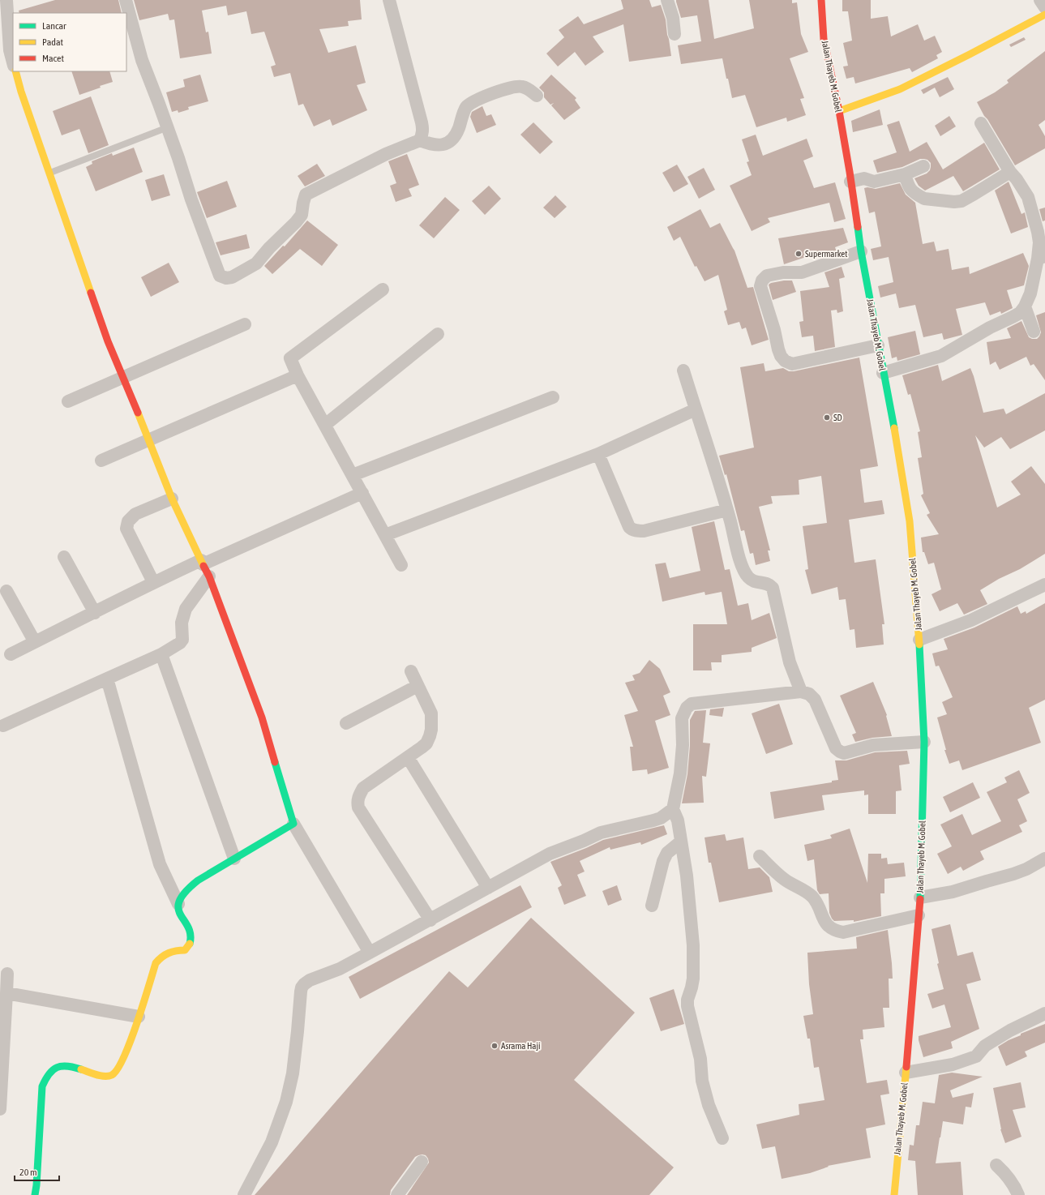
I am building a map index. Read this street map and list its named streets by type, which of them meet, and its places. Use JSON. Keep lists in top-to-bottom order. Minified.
{"streets":{"street":["Jalan Thayeb M. Gobel"]},"places":["Supermarket","SD","Asrama Haji"],"legend":["Lancar","Padat","Macet"],"scale_bar":"20 m"}
